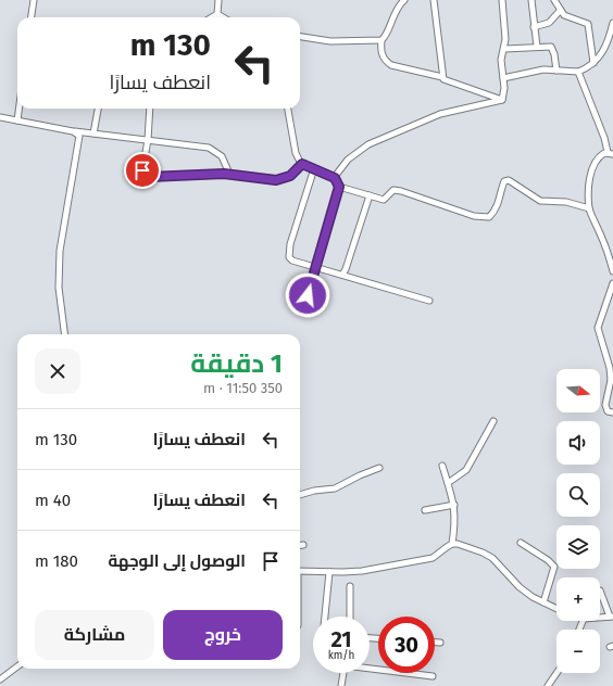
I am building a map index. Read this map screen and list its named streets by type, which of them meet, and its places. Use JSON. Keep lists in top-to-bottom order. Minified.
{"north":"right","page":{"turn":["130 m","انعطف يسارًا"],"heading":["1 دقيقة","350 m · 11:50"],"map_buttons":["+","−"],"list":[{"name":"انعطف يسارًا","value":"130 m"},{"name":"انعطف يسارًا","value":"40 m"},{"name":"الوصول إلى الوجهة","value":"180 m"}],"buttons":["خروج","مشاركة"],"speed":"21 km/h","limit":"30"}}
